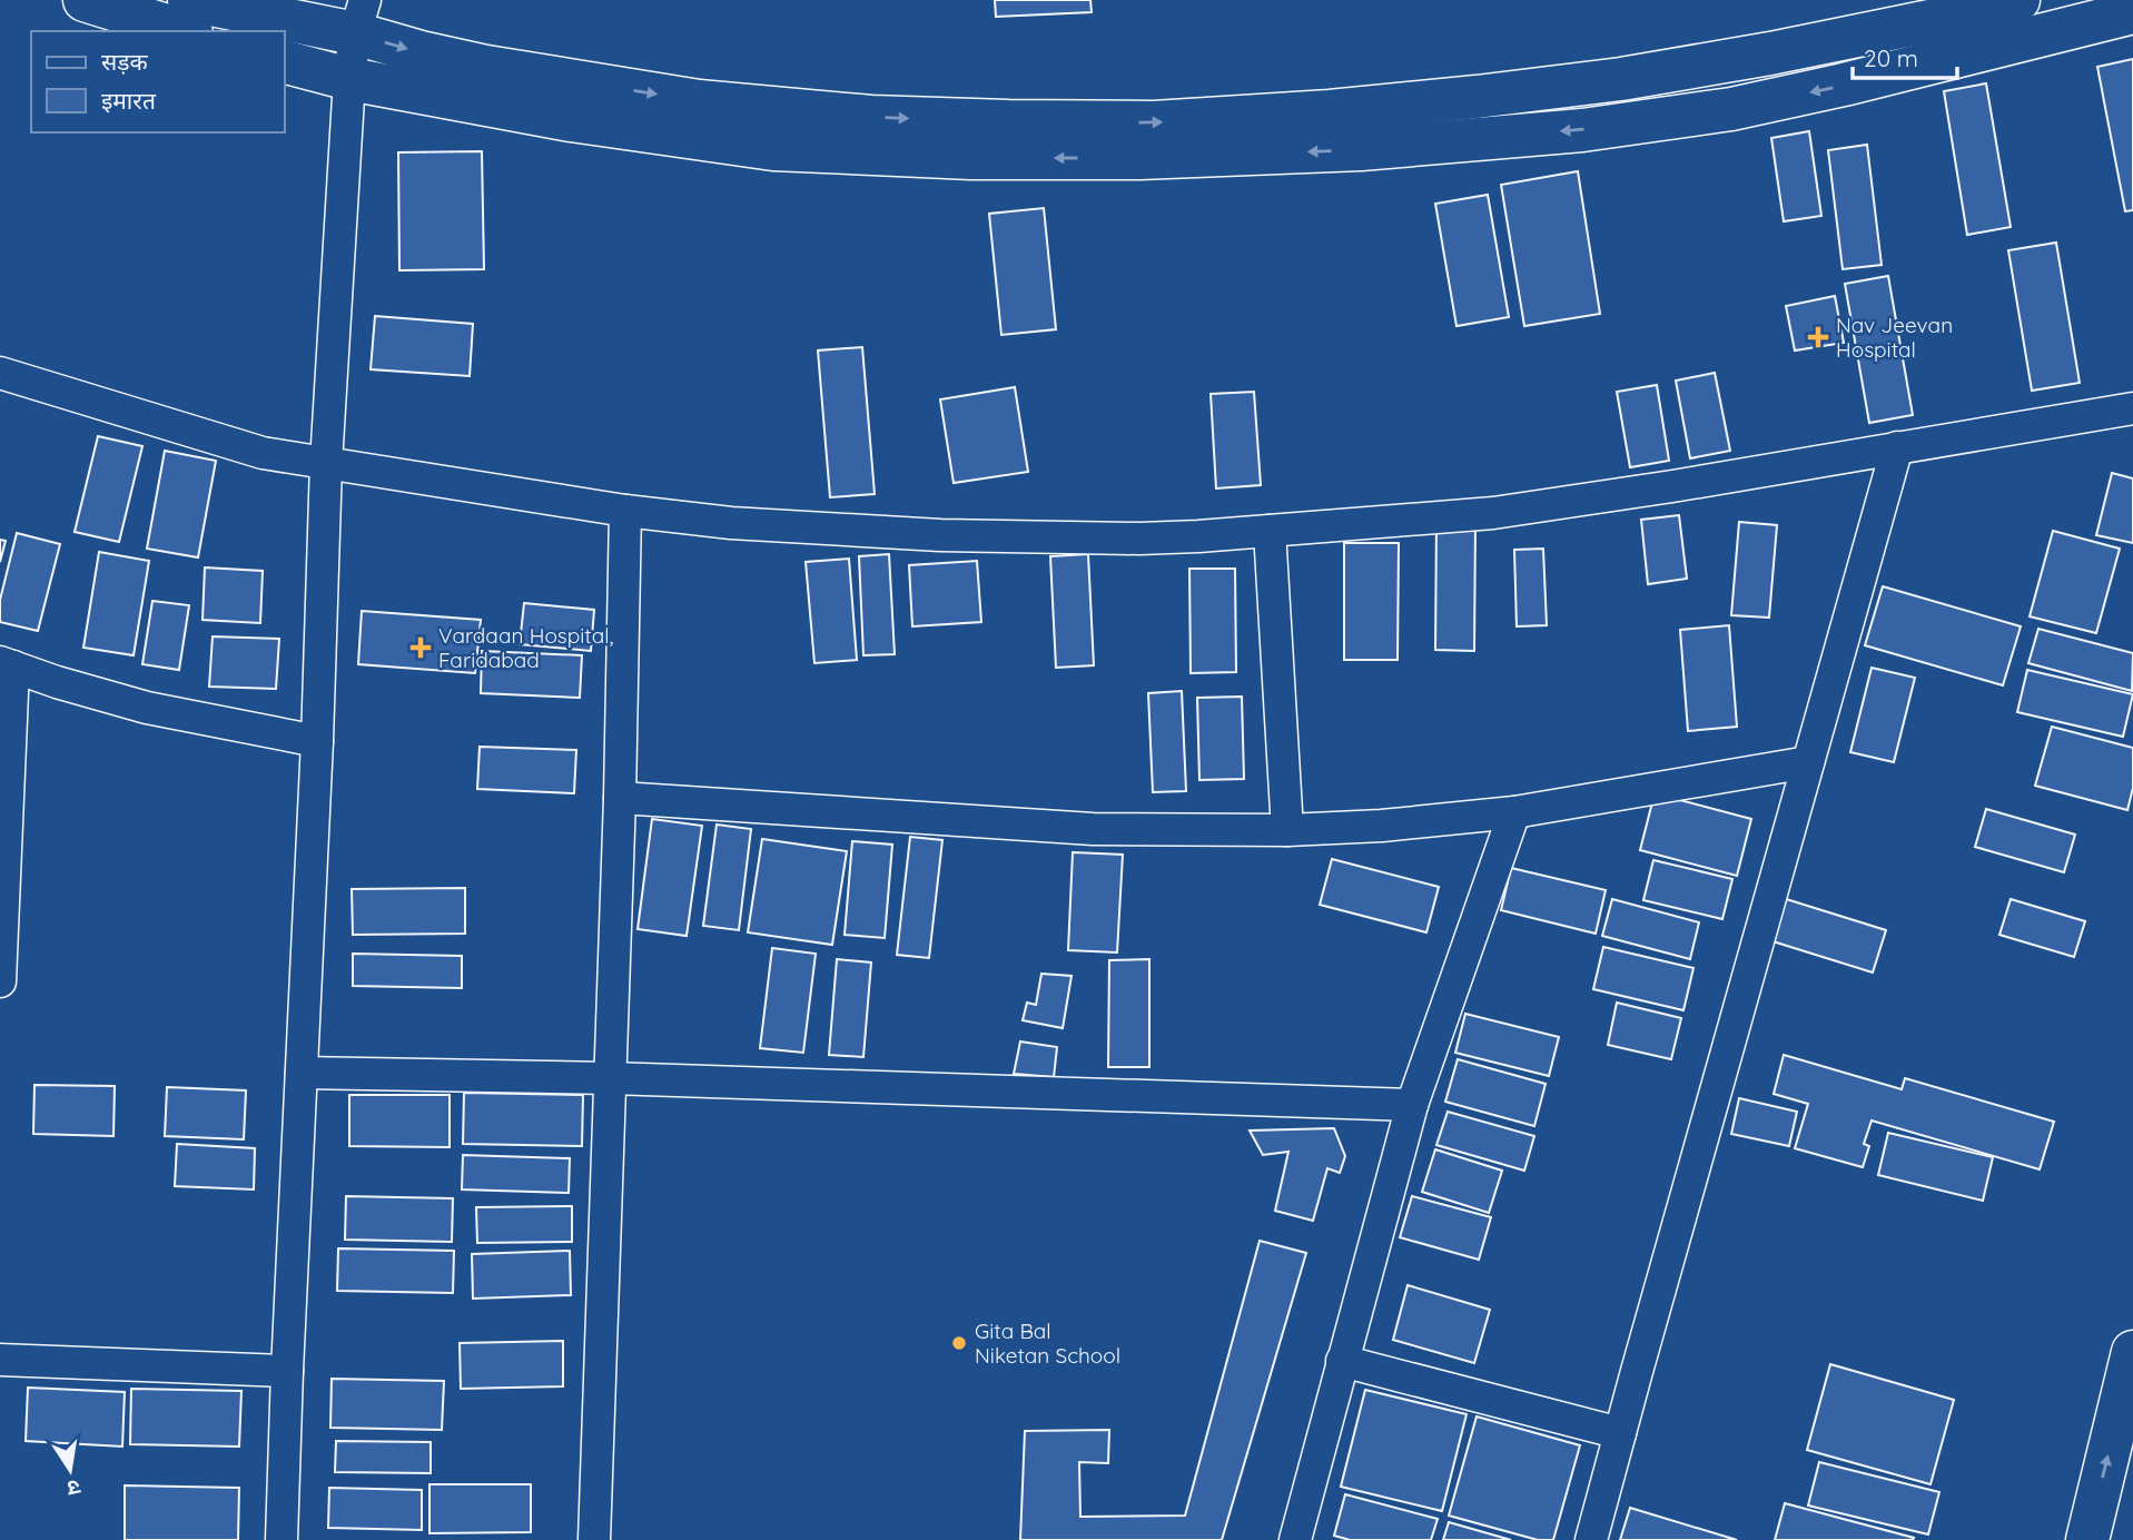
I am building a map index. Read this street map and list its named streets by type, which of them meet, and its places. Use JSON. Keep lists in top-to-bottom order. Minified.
{"places":{"health":["Nav Jeevan Hospital","Vardaan Hospital, Faridabad"],"other":["Gita Bal Niketan School"]},"legend":["सड़क","इमारत"],"scale_bar":"20 m","north":"bottom"}
